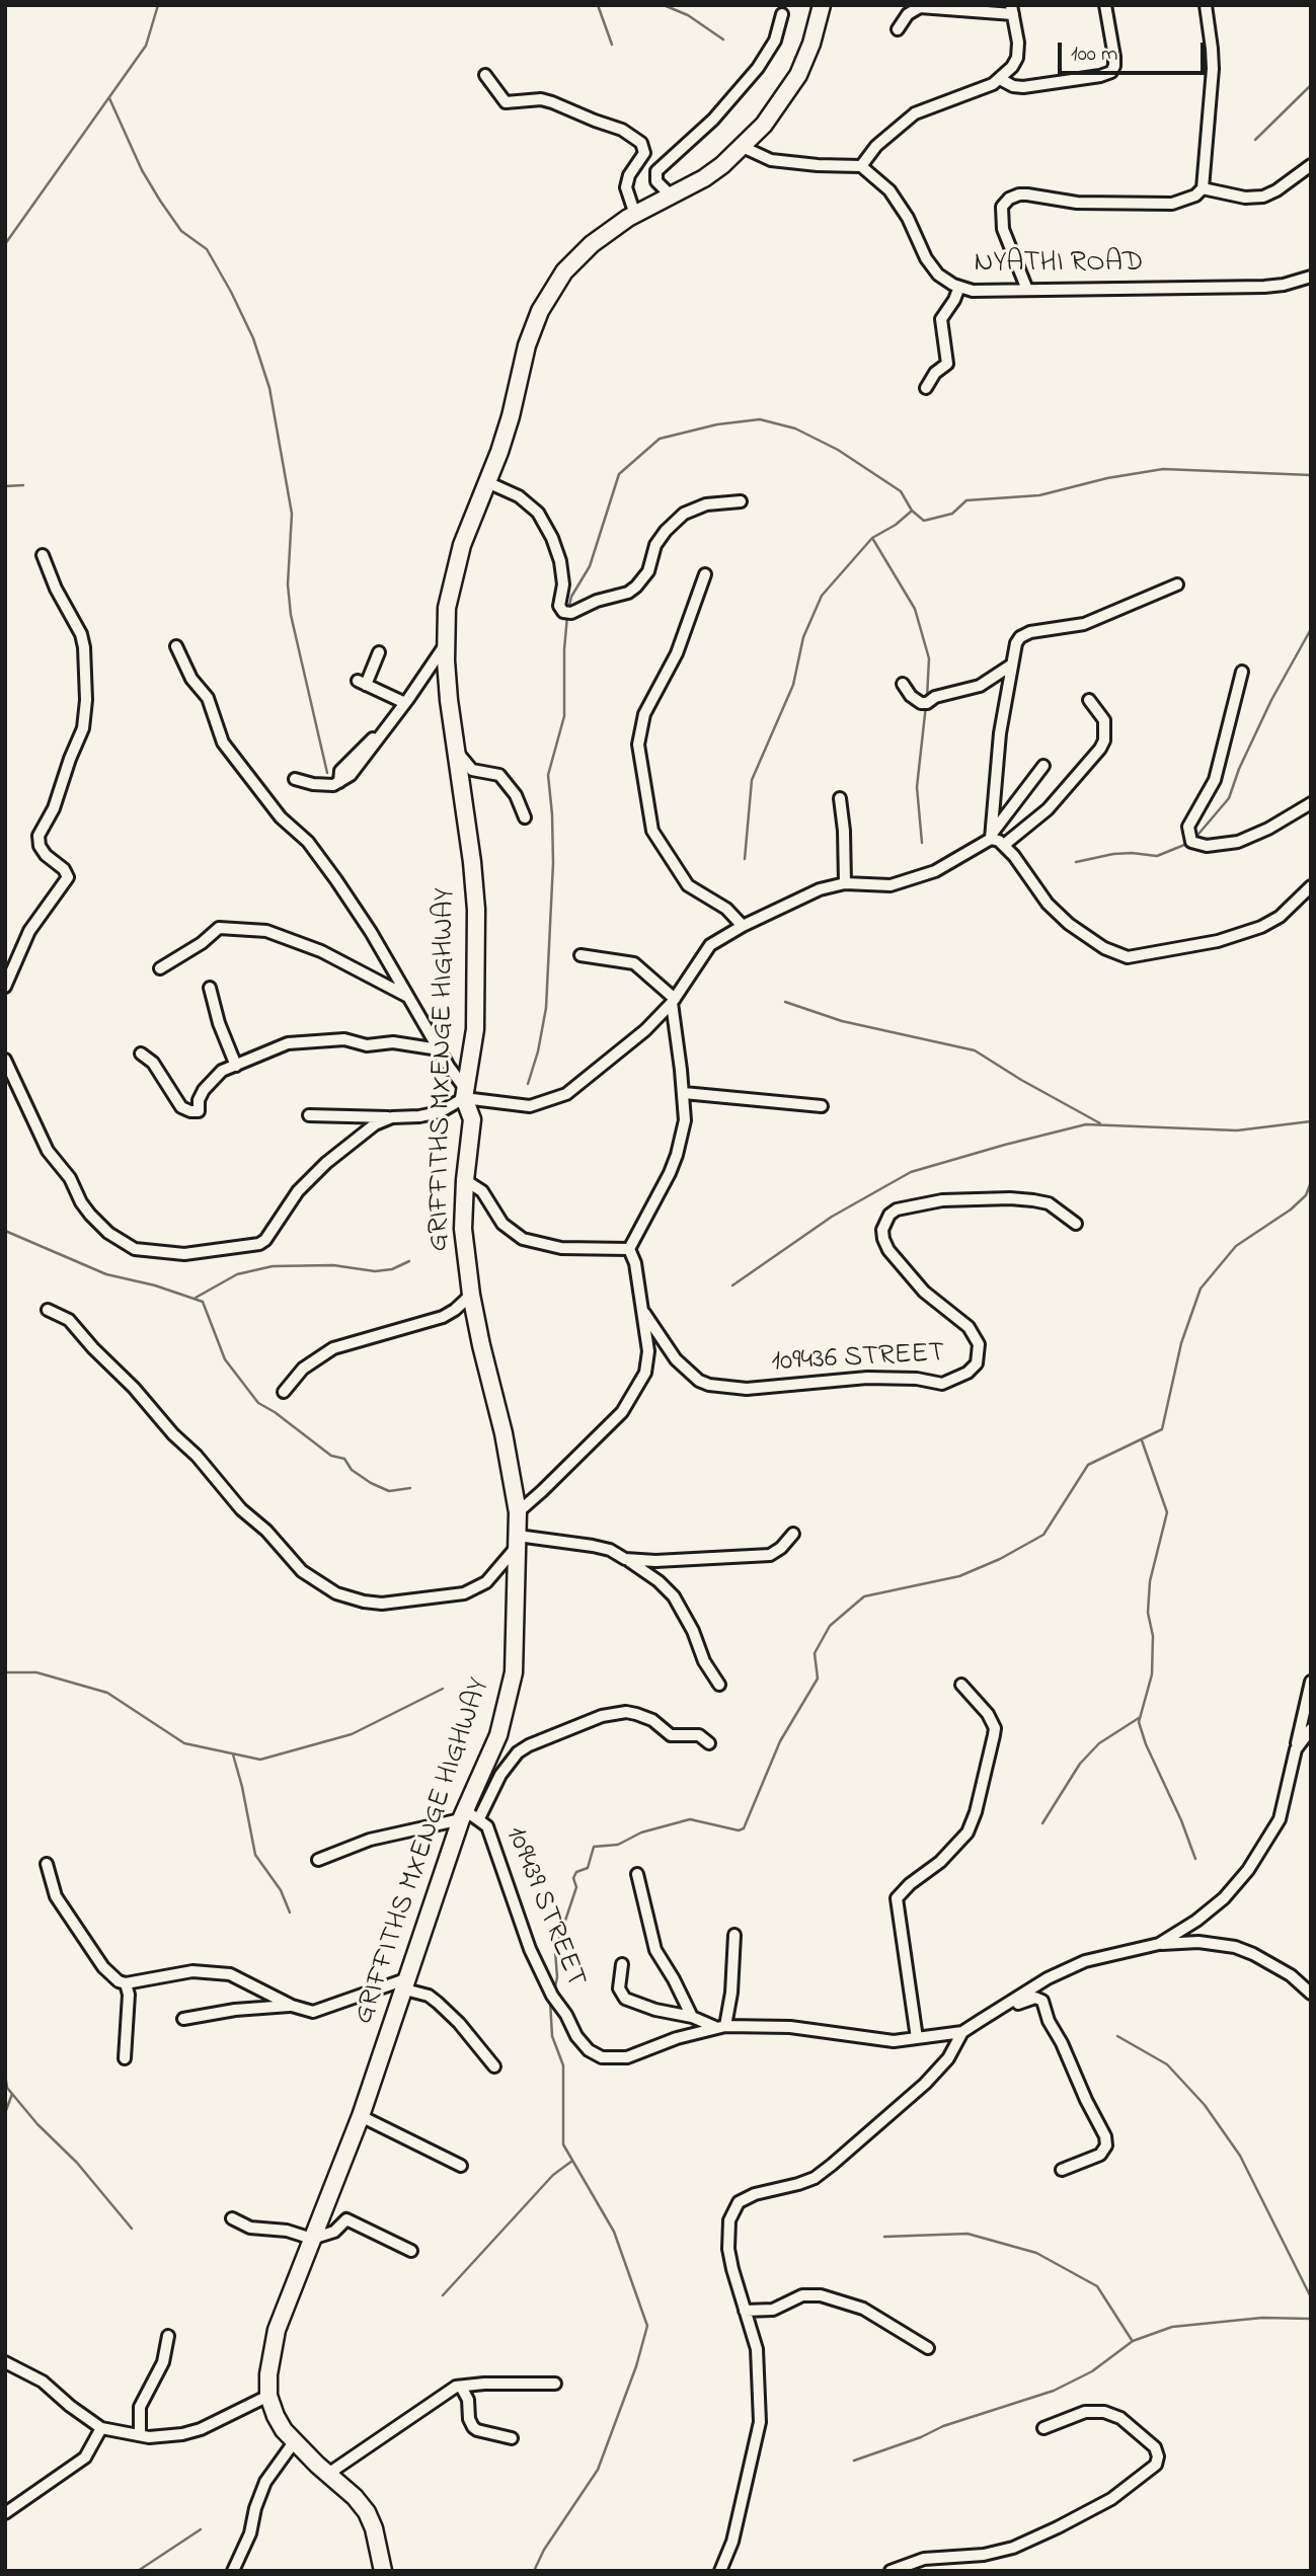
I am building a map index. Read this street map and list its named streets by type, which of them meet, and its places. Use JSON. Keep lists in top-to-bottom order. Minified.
{"streets":{"street":["NYATHI ROAD","GRIFFITHS MXENGE HIGHWAY","109436 STREET","109439 STREET"]},"crossings":[["GRIFFITHS MXENGE HIGHWAY","109439 STREET"]],"scale_bar":"100 m"}
